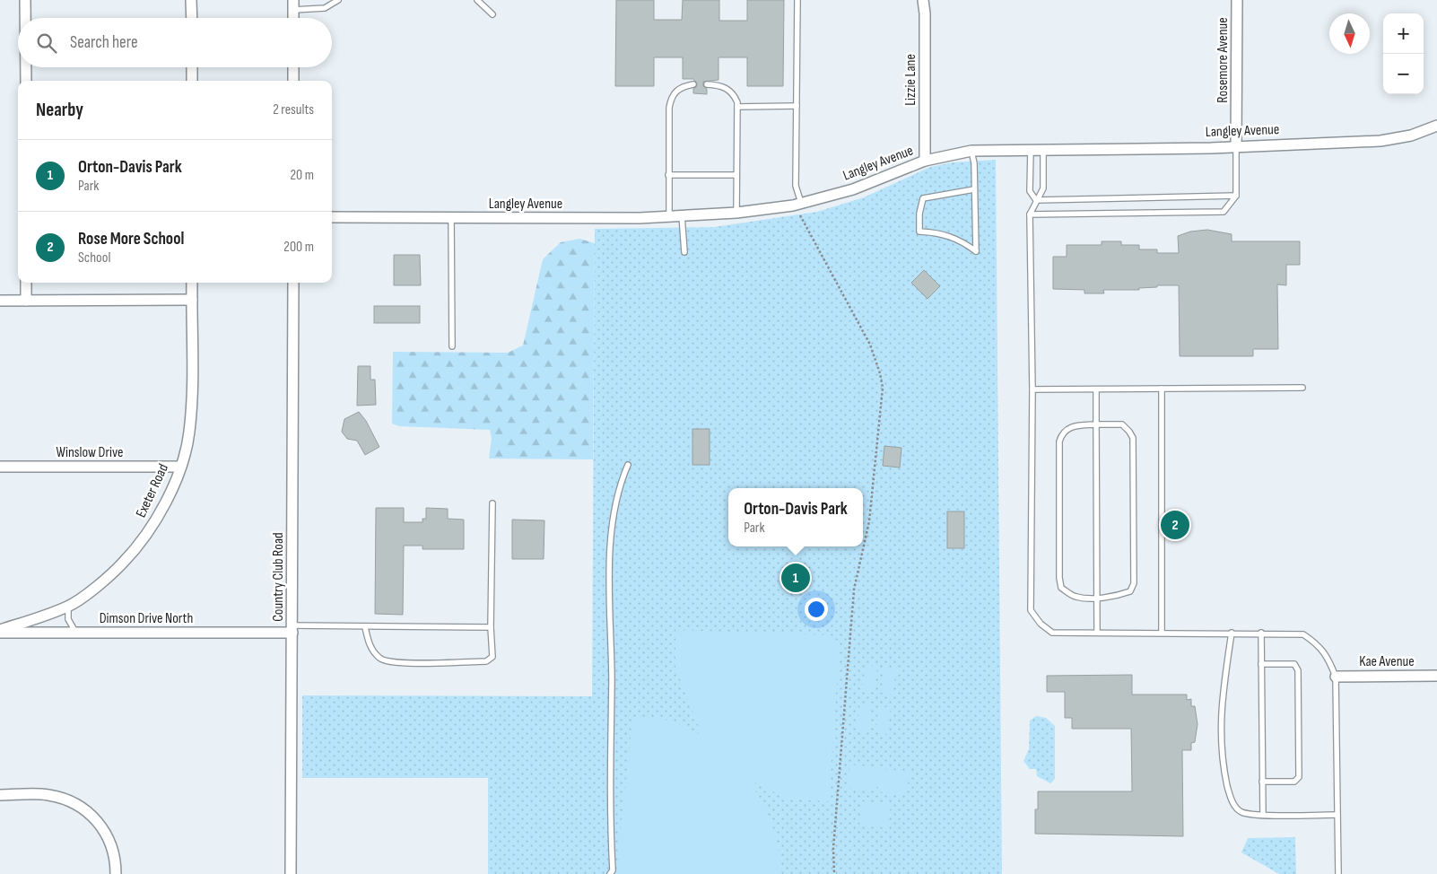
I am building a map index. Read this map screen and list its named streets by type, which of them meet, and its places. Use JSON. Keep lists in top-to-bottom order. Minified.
{"streets":{"street":["Rosemore Avenue","Lizzie Lane","Langley Avenue","Winslow Drive","Exeter Road","Country Club Road","Dimson Drive North","Kae Avenue"]},"crossings":[["Rosemore Avenue","Langley Avenue"],["Lizzie Lane","Langley Avenue"],["Winslow Drive","Exeter Road"],["Exeter Road","Dimson Drive North"],["Country Club Road","Dimson Drive North"]],"north":"bottom","page":{"map_buttons":["+","−"],"search":"Search here","heading":["Nearby","2 results"],"list":[{"mark":"1","name":"Orton-Davis Park","note":"Park","value":"20 m"},{"mark":"2","name":"Rose More School","note":"School","value":"200 m"}],"popup":["Orton-Davis Park","Park"],"pins":["2","1"]}}
